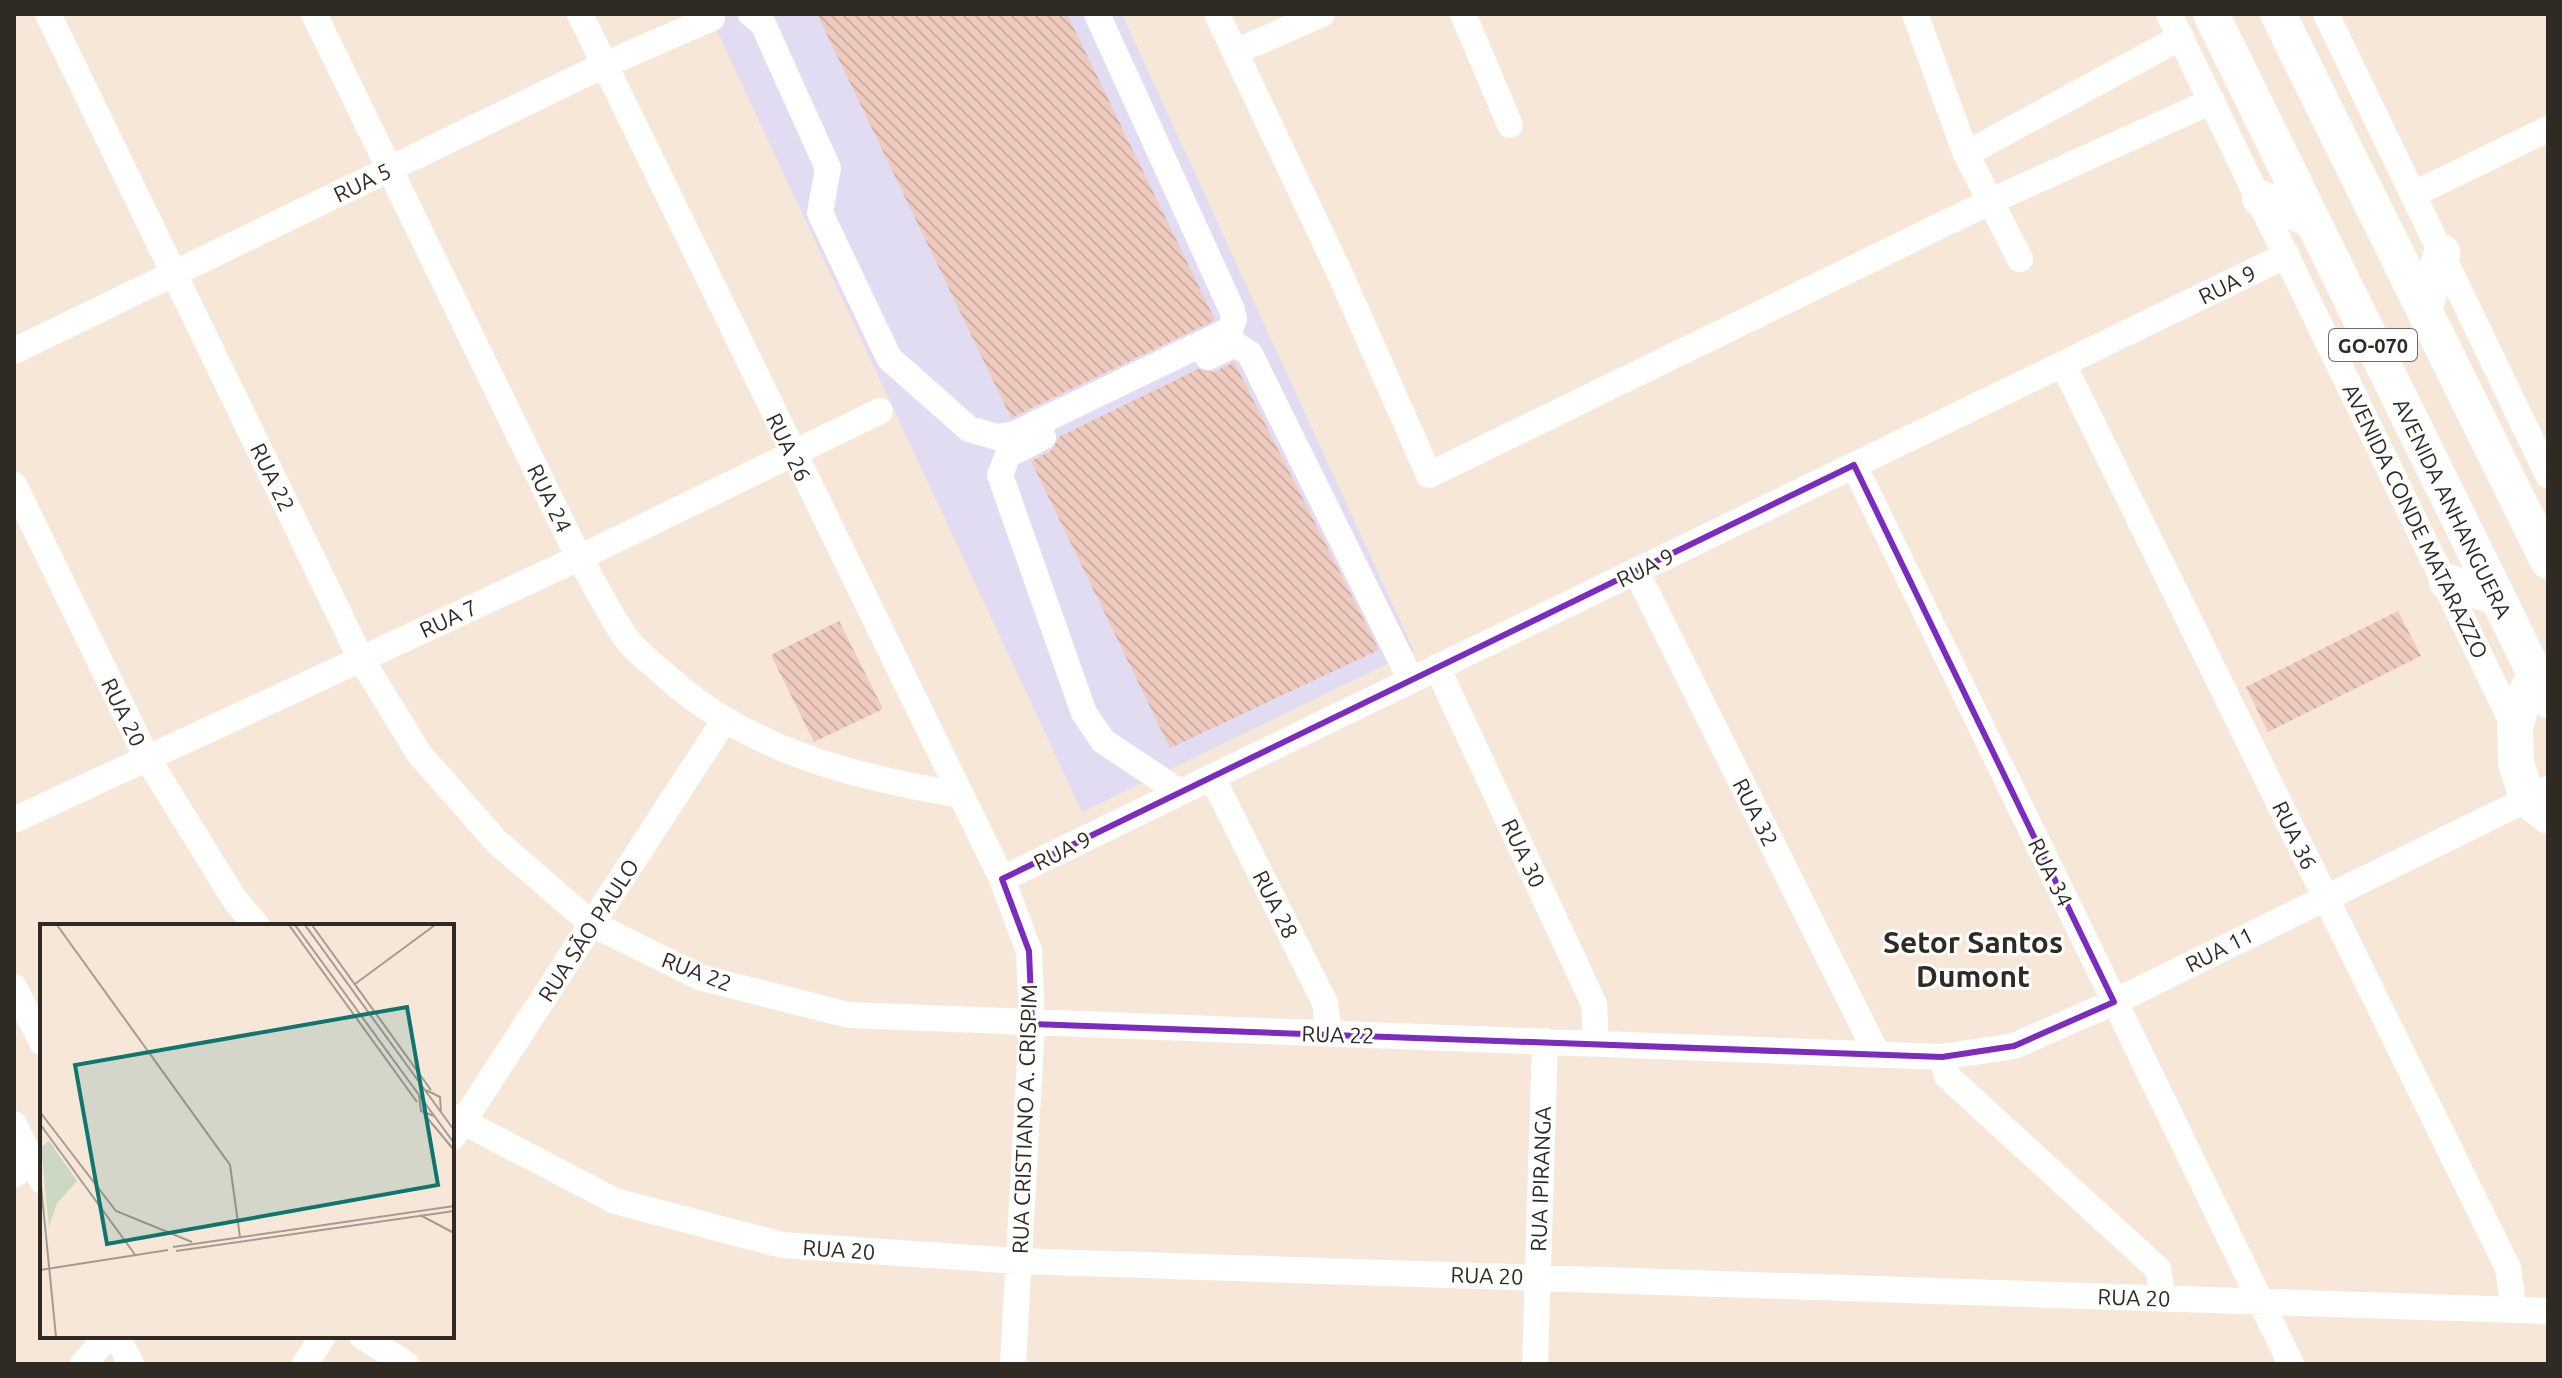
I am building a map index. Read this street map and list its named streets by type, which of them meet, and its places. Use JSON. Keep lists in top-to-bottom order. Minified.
{"streets":{"highway":["GO-070","AVENIDA ANHANGUERA"],"street":["RUA 5","RUA 9","RUA 26","RUA 22","RUA 24","AVENIDA CONDE MATARAZZO","RUA 7","RUA 20","RUA 32","RUA 36","RUA 30","RUA 34","RUA 28","RUA SÃO PAULO","RUA 11","RUA CRISTIANO A. CRISPIM","RUA IPIRANGA"]},"crossings":[["RUA 5","RUA 26"],["RUA 5","RUA 22"],["RUA 5","RUA 24"],["RUA 9","RUA 26"],["RUA 9","AVENIDA CONDE MATARAZZO"],["RUA 9","RUA 32"],["RUA 9","RUA 36"],["RUA 9","RUA 30"],["RUA 9","RUA 34"],["RUA 9","RUA 28"],["RUA 9","RUA CRISTIANO A. CRISPIM"],["RUA 26","RUA 24"],["RUA 26","RUA 7"],["RUA 26","RUA CRISTIANO A. CRISPIM"],["RUA 22","RUA 7"],["RUA 22","RUA 32"],["RUA 22","RUA 30"],["RUA 22","RUA 28"],["RUA 22","RUA SÃO PAULO"],["RUA 22","RUA 11"],["RUA 22","RUA CRISTIANO A. CRISPIM"],["RUA 22","RUA IPIRANGA"],["RUA 24","RUA 7"],["RUA 24","RUA SÃO PAULO"],["RUA 7","RUA 20"],["RUA 20","RUA 36"],["RUA 20","RUA 34"],["RUA 20","RUA SÃO PAULO"],["RUA 20","RUA CRISTIANO A. CRISPIM"],["RUA 20","RUA IPIRANGA"],["RUA 32","RUA 11"],["RUA 36","RUA 11"],["RUA 34","RUA 11"]],"districts":["Setor Santos Dumont"]}
